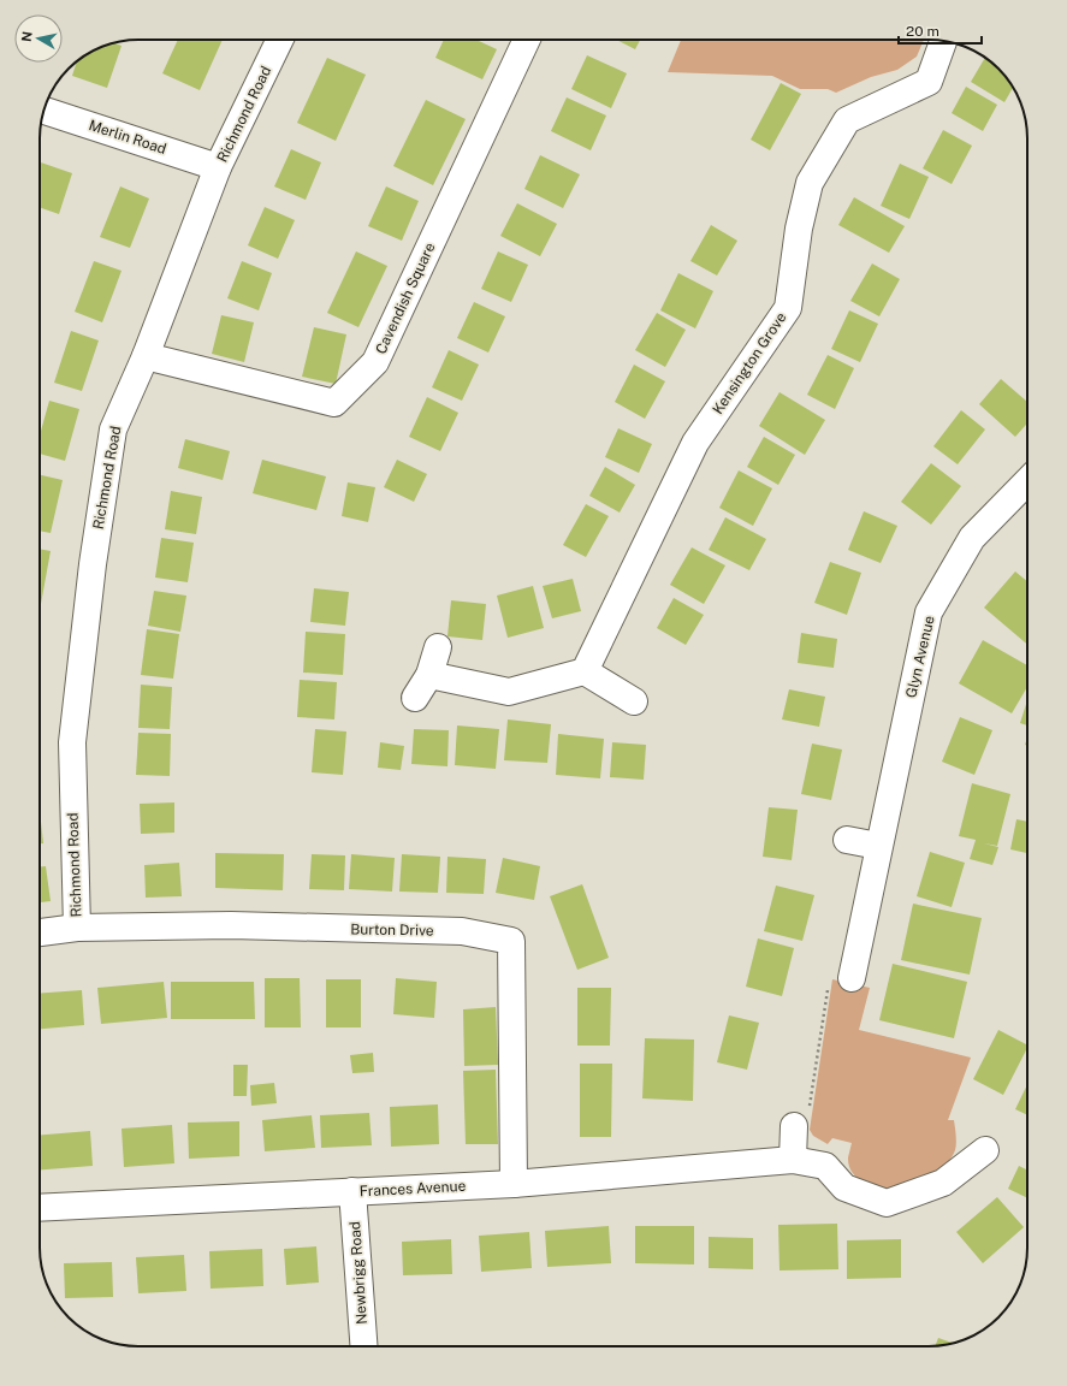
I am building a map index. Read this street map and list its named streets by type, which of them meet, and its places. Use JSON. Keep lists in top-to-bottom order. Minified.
{"streets":{"street":["Richmond Road","Merlin Road","Cavendish Square","Kensington Grove","Glyn Avenue","Burton Drive","Frances Avenue","Newbrigg Road"]},"crossings":[["Richmond Road","Merlin Road"],["Richmond Road","Cavendish Square"],["Richmond Road","Burton Drive"],["Burton Drive","Frances Avenue"],["Frances Avenue","Newbrigg Road"]],"scale_bar":"20 m","north":"left"}
